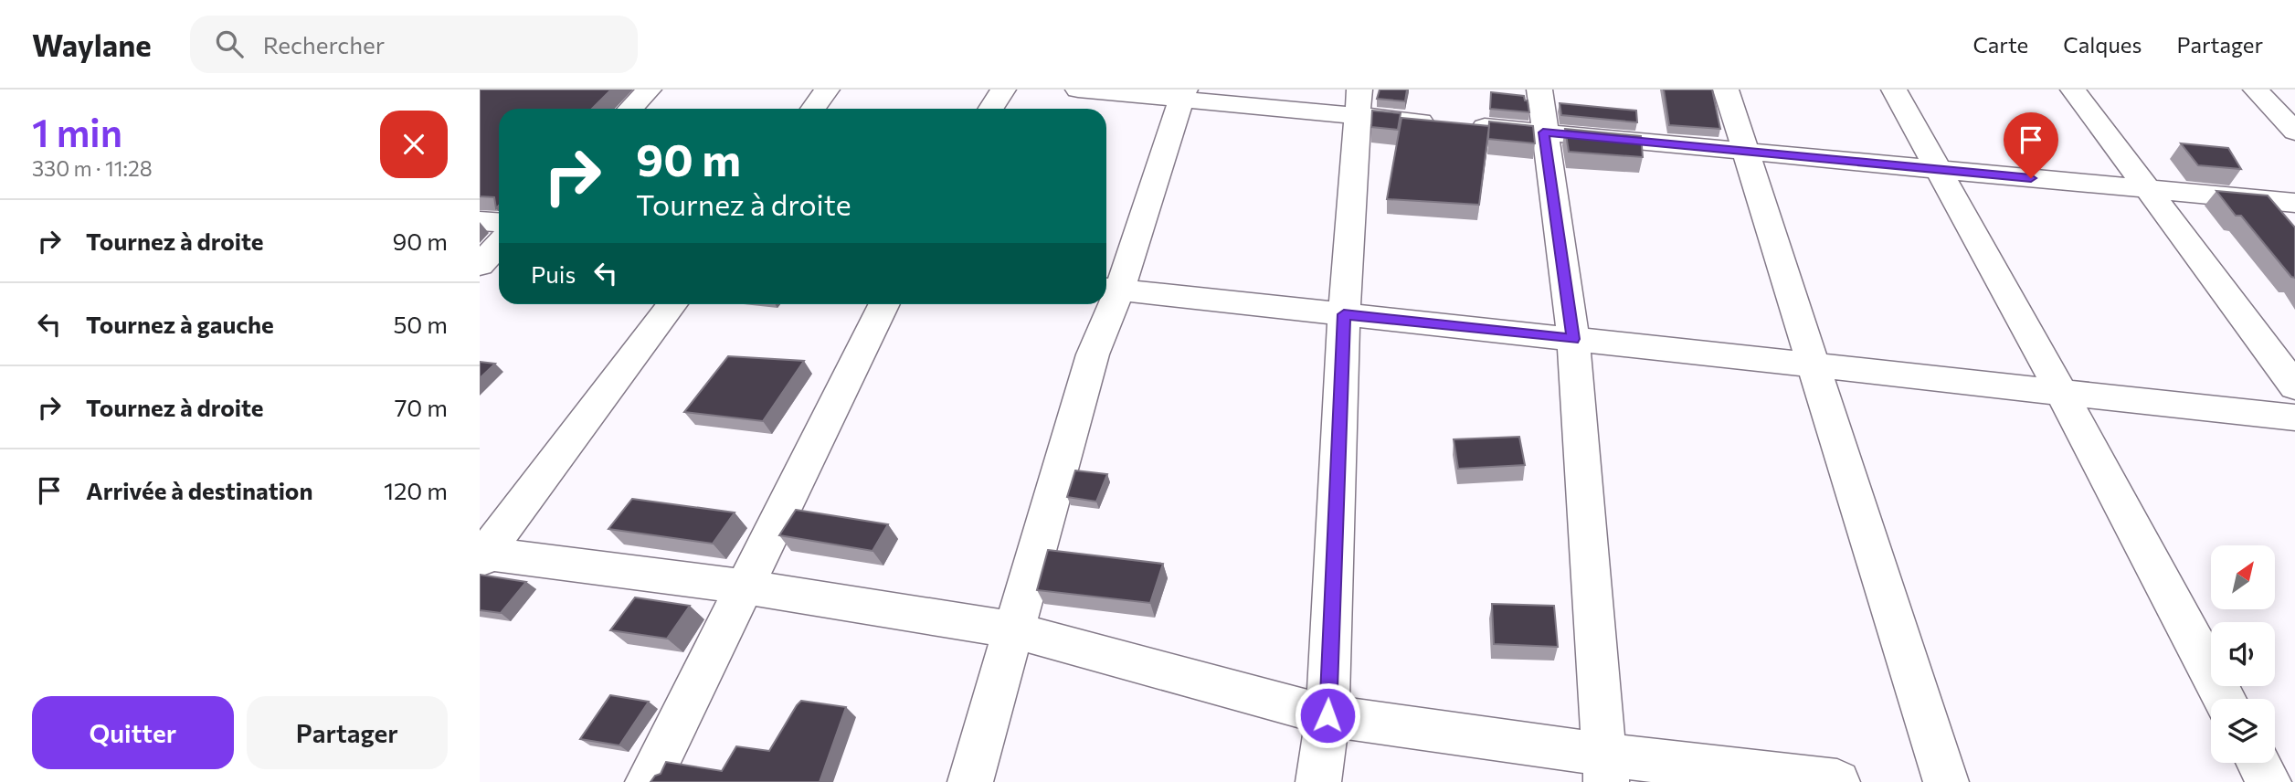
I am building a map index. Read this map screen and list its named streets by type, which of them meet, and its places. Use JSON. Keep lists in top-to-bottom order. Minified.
{"north":"top right","page":{"header":"Waylane","search":"Rechercher","nav":["Carte","Calques","Partager"],"heading":["1 min","330 m · 11:28"],"turn":["90 m","Tournez à droite"],"list":[{"name":"Tournez à droite","value":"90 m"},{"name":"Tournez à gauche","value":"50 m"},{"name":"Tournez à droite","value":"70 m"},{"name":"Arrivée à destination","value":"120 m"}],"then":"Puis","buttons":["Quitter","Partager"]}}
